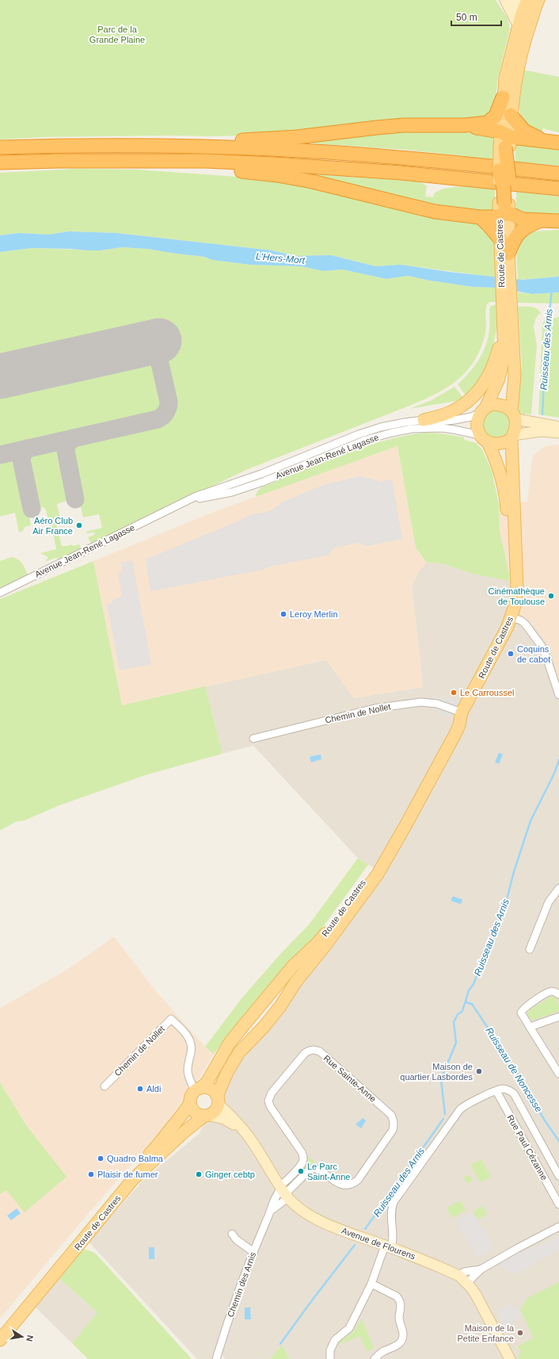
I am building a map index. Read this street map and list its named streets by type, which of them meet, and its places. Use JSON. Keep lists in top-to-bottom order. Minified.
{"streets":{"main road":["Route de Castres"],"street":["Avenue Jean-René Lagasse","Chemin de Nollet","Rue Sainte-Anne","Rue Paul Cézanne","Avenue de Flourens","Chemin des Arnis"]},"crossings":[["Route de Castres","Avenue Jean-René Lagasse"],["Route de Castres","Chemin de Nollet"],["Route de Castres","Avenue de Flourens"],["Chemin de Nollet","Avenue de Flourens"],["Rue Sainte-Anne","Avenue de Flourens"],["Rue Sainte-Anne","Chemin des Arnis"],["Rue Paul Cézanne","Avenue de Flourens"],["Avenue de Flourens","Chemin des Arnis"]],"water":["L'Hers-Mort","Ruisseau des Arnis","Ruisseau de Noncesse"],"parks":["Parc de la Grande Plaine"],"places":["Aéro Club Air France","Cinémathèque de Toulouse","Leroy Merlin","Coquins de cabot","Le Carroussel","Maison de quartier Lasbordes","Aldi","Quadro Balma","Le Parc Saint-Anne","Plaisir de fumer","Ginger cebtp","Maison de la Petite Enfance"],"scale_bar":"50 m","north":"right"}
